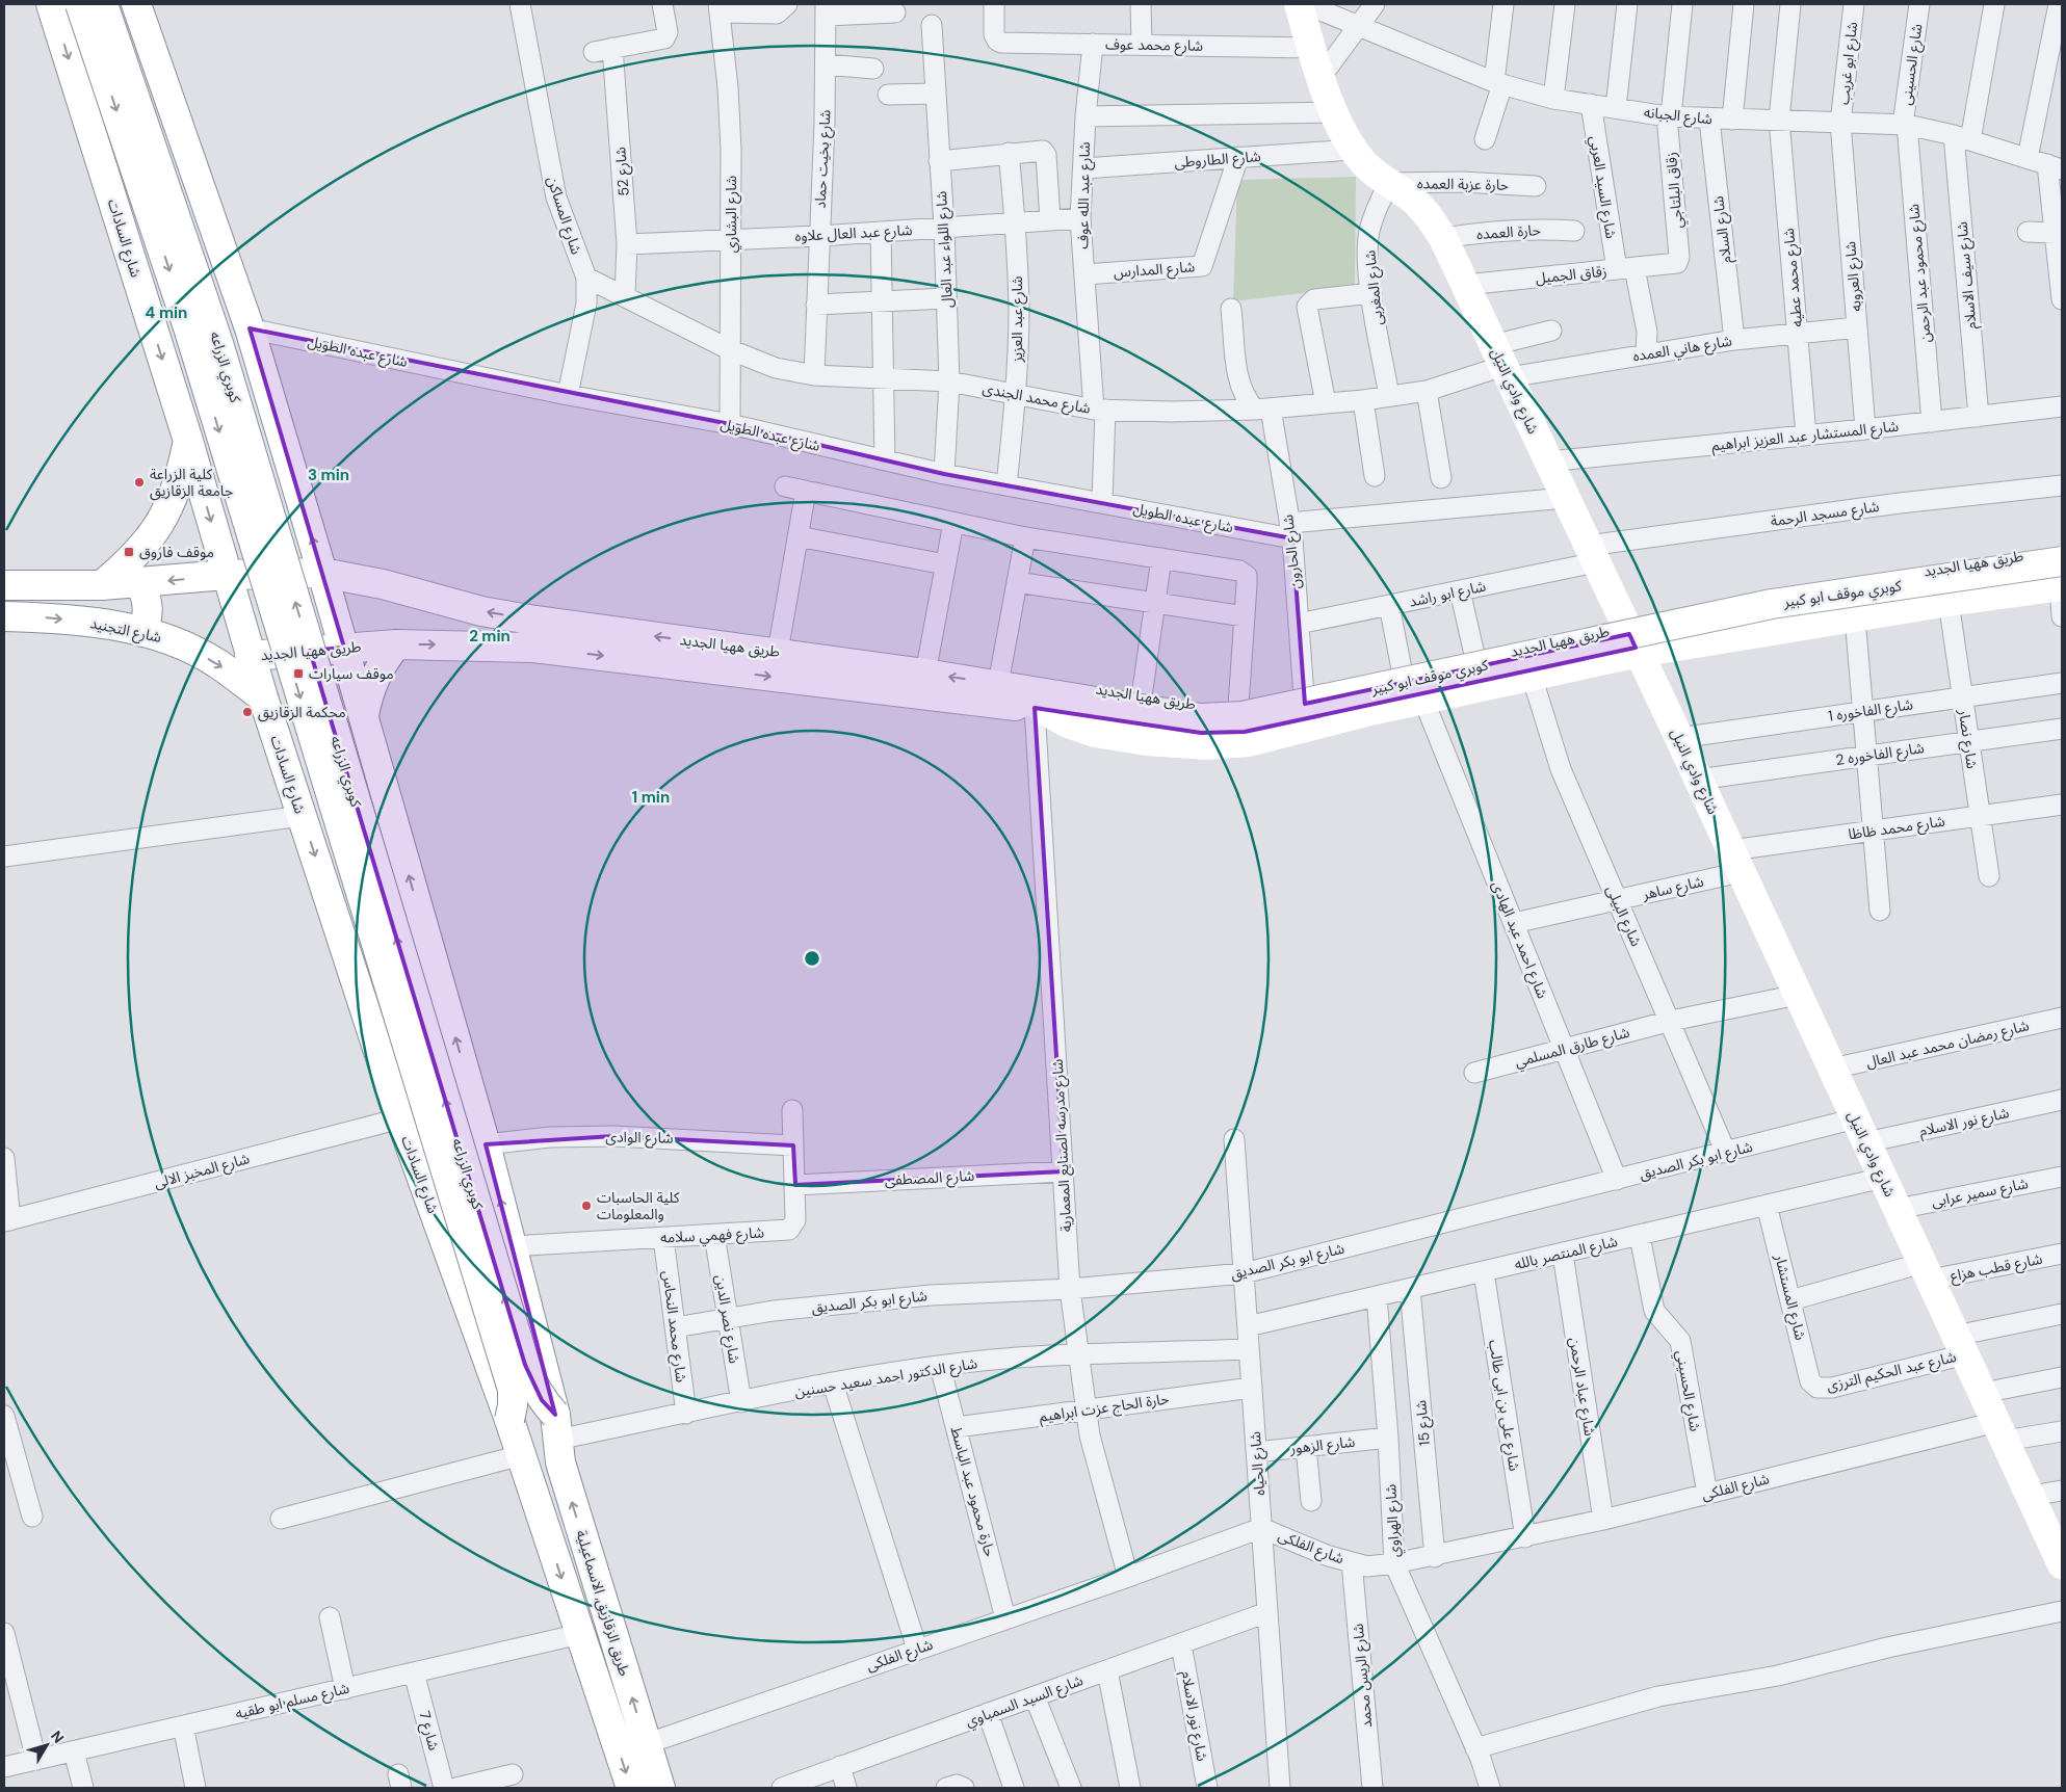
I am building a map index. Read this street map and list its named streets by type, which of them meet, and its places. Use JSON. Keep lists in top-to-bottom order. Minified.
{"streets":{"main road":["شارع السادات","كوبري الزراعه","شارع وادي النيل","طريق ههيا الجديد","كوبري موقف ابو كبير","شارع التجنيد","طريق الزقازيق, الاسماعيلية"],"street":["شارع محمد عوف","شارع ابو غريب","شارع الحسينى","شارع الجبانه","شارع بخيت حماد","شارع الطاروطى","شارع 52","حارة عزبة العمده","شارع السيد العربي","زقاق البلتاجي","شارع عبد الله عوف","شارع البشاري","شارع المساكن","شارع السلام","حارة العمده","شارع عبد العال علاوه","شارع اللواء عبد العال","شارع المدارس","شارع محمود عبد الرحمن","زقاق الجميل","شارع سيف الاسلام","شارع العروبه","شارع محمد عطيه","شارع المغربى","شارع عبد العزيز","شارع هاني العمده","شارع عبده الطويل","شارع محمد الجندى","شارع المستشار عبد العزيز ابراهيم","شارع مسجد الرحمة","شارع الحارون","شارع ابو راشد","شارع الفاخوره 1","شارع نصار","شارع الفاخوره 2","شارع محمد ظاظا","شارع ساهر","شارع البيلى","شارع احمد عبد الهادى","شارع رمضان محمد عبد العال","شارع طارق المسلمي","شارع نور الاسلام","شارع الوادى","شارع مدرسه الصنايع المعمارية","شارع ابو بكر الصديق","شارع المخبز الالى","شارع المصطفى","شارع سمير عرابى","شارع فهمي سلامه","شارع المنتصر بالله","شارع قطب هزاع","شارع المستشار","شارع نصر الدين","شارع محمد النحاس","شارع عبد الحكيم الترزى","شارع الدكتور احمد سعيد حسنين","شارع عباد الرحمن","شارع الحسيني","شارع على بن ابى طالب","حارة الحاج عزت ابراهيم","شارع 15","شارع الزهور","شارع الحياه","شارع الفلكى","حارة محمود عبد الباسط","شارع الهراوي","شارع الريس محمد","شارع مسلم ابو طقيه","شارع السيد السمباوي","شارع 7"]},"crossings":[["شارع محمد عوف","شارع عبد الله عوف"],["شارع محمد عوف","شارع وادي النيل"],["شارع ابو غريب","شارع الجبانه"],["شارع ابو غريب","شارع العروبه"],["شارع الحسينى","شارع الجبانه"],["شارع الحسينى","شارع محمود عبد الرحمن"],["شارع الجبانه","شارع السيد العربي"],["شارع الجبانه","زقاق البلتاجي"],["شارع الجبانه","شارع السلام"],["شارع الجبانه","شارع محمود عبد الرحمن"],["شارع الجبانه","شارع سيف الاسلام"],["شارع الجبانه","شارع العروبه"],["شارع الجبانه","شارع محمد عطيه"],["شارع بخيت حماد","شارع عبد العال علاوه"],["شارع بخيت حماد","شارع محمد الجندى"],["شارع الطاروطى","شارع عبد الله عوف"],["شارع الطاروطى","شارع المدارس"],["شارع الطاروطى","شارع وادي النيل"],["شارع 52","شارع عبد العال علاوه"],["شارع 52","شارع محمد الجندى"],["حارة عزبة العمده","شارع المغربى"],["حارة عزبة العمده","شارع وادي النيل"],["شارع السيد العربي","زقاق الجميل"],["شارع السيد العربي","شارع هاني العمده"],["زقاق البلتاجي","زقاق الجميل"],["شارع عبد الله عوف","شارع عبد العال علاوه"],["شارع عبد الله عوف","شارع المدارس"],["شارع عبد الله عوف","شارع عبده الطويل"],["شارع عبد الله عوف","شارع محمد الجندى"],["شارع البشاري","شارع عبد العال علاوه"],["شارع البشاري","شارع عبده الطويل"],["شارع البشاري","شارع محمد الجندى"],["شارع المساكن","شارع عبده الطويل"],["شارع المساكن","شارع محمد الجندى"],["شارع السلام","شارع هاني العمده"],["حارة العمده","شارع وادي النيل"],["شارع عبد العال علاوه","شارع اللواء عبد العال"],["شارع عبد العال علاوه","شارع عبد العزيز"],["شارع السادات","كوبري الزراعه"],["شارع السادات","طريق ههيا الجديد"],["شارع السادات","شارع التجنيد"],["شارع السادات","شارع المخبز الالى"],["شارع السادات","طريق الزقازيق, الاسماعيلية"],["شارع اللواء عبد العال","شارع عبده الطويل"],["شارع اللواء عبد العال","شارع محمد الجندى"],["شارع محمود عبد الرحمن","شارع المستشار عبد العزيز ابراهيم"],["زقاق الجميل","شارع وادي النيل"],["شارع سيف الاسلام","شارع المستشار عبد العزيز ابراهيم"],["شارع العروبه","شارع هاني العمده"],["شارع العروبه","شارع المستشار عبد العزيز ابراهيم"],["شارع محمد عطيه","شارع هاني العمده"],["شارع محمد عطيه","شارع المستشار عبد العزيز ابراهيم"],["شارع المغربى","شارع وادي النيل"],["شارع المغربى","شارع محمد الجندى"],["شارع عبد العزيز","شارع عبده الطويل"],["شارع عبد العزيز","شارع محمد الجندى"],["شارع هاني العمده","شارع وادي النيل"],["شارع هاني العمده","شارع محمد الجندى"],["شارع عبده الطويل","شارع وادي النيل"],["شارع عبده الطويل","شارع الحارون"],["كوبري الزراعه","شارع الدكتور احمد سعيد حسنين"],["كوبري الزراعه","طريق الزقازيق, الاسماعيلية"],["شارع وادي النيل","شارع محمد الجندى"],["شارع وادي النيل","شارع المستشار عبد العزيز ابراهيم"],["شارع وادي النيل","شارع مسجد الرحمة"],["شارع وادي النيل","طريق ههيا الجديد"],["شارع وادي النيل","شارع ابو راشد"],["شارع وادي النيل","شارع الفاخوره 1"],["شارع وادي النيل","شارع الفاخوره 2"],["شارع وادي النيل","شارع محمد ظاظا"],["شارع وادي النيل","شارع ساهر"],["شارع وادي النيل","شارع رمضان محمد عبد العال"],["شارع وادي النيل","شارع طارق المسلمي"],["شارع وادي النيل","شارع نور الاسلام"],["شارع وادي النيل","شارع ابو بكر الصديق"],["شارع وادي النيل","شارع سمير عرابى"],["شارع وادي النيل","شارع المنتصر بالله"],["شارع وادي النيل","شارع قطب هزاع"],["شارع وادي النيل","شارع عبد الحكيم الترزى"],["شارع وادي النيل","شارع الفلكى"],["شارع محمد الجندى","شارع الحارون"],["شارع مسجد الرحمة","شارع ابو راشد"],["شارع الحارون","طريق ههيا الجديد"],["شارع الحارون","شارع ابو راشد"],["طريق ههيا الجديد","كوبري موقف ابو كبير"],["طريق ههيا الجديد","شارع نصار"],["طريق ههيا الجديد","شارع البيلى"],["طريق ههيا الجديد","شارع احمد عبد الهادى"],["طريق ههيا الجديد","شارع مدرسه الصنايع المعمارية"],["كوبري موقف ابو كبير","شارع مدرسه الصنايع المعمارية"],["شارع الفاخوره 1","شارع نصار"],["شارع نصار","شارع الفاخوره 2"],["شارع نصار","شارع محمد ظاظا"],["شارع محمد ظاظا","شارع ساهر"],["شارع ساهر","شارع البيلى"],["شارع ساهر","شارع احمد عبد الهادى"],["شارع البيلى","شارع طارق المسلمي"],["شارع البيلى","شارع ابو بكر الصديق"],["شارع احمد عبد الهادى","شارع طارق المسلمي"],["شارع احمد عبد الهادى","شارع ابو بكر الصديق"],["شارع نور الاسلام","شارع ابو بكر الصديق"],["شارع نور الاسلام","شارع السيد السمباوي"],["شارع الوادى","شارع فهمي سلامه"],["شارع مدرسه الصنايع المعمارية","شارع ابو بكر الصديق"],["شارع مدرسه الصنايع المعمارية","شارع المصطفى"],["شارع مدرسه الصنايع المعمارية","شارع الدكتور احمد سعيد حسنين"],["شارع مدرسه الصنايع المعمارية","حارة الحاج عزت ابراهيم"],["شارع مدرسه الصنايع المعمارية","شارع الفلكى"],["شارع ابو بكر الصديق","شارع نصر الدين"],["شارع ابو بكر الصديق","شارع محمد النحاس"],["شارع ابو بكر الصديق","شارع الحياه"],["شارع المصطفى","شارع فهمي سلامه"],["شارع فهمي سلامه","شارع نصر الدين"],["شارع فهمي سلامه","شارع محمد النحاس"],["شارع المنتصر بالله","شارع المستشار"],["شارع المنتصر بالله","شارع عباد الرحمن"],["شارع المنتصر بالله","شارع الحسيني"],["شارع المنتصر بالله","شارع على بن ابى طالب"],["شارع المنتصر بالله","شارع 15"],["شارع المنتصر بالله","شارع الحياه"],["شارع المنتصر بالله","شارع الهراوي"],["شارع قطب هزاع","شارع المستشار"],["شارع المستشار","شارع عبد الحكيم الترزى"],["شارع نصر الدين","شارع الدكتور احمد سعيد حسنين"],["شارع محمد النحاس","شارع الدكتور احمد سعيد حسنين"],["شارع الدكتور احمد سعيد حسنين","شارع الحياه"],["شارع الدكتور احمد سعيد حسنين","حارة محمود عبد الباسط"],["شارع الدكتور احمد سعيد حسنين","طريق الزقازيق, الاسماعيلية"],["شارع عباد الرحمن","شارع الفلكى"],["شارع الحسيني","شارع الفلكى"],["شارع على بن ابى طالب","شارع الفلكى"],["حارة الحاج عزت ابراهيم","شارع الحياه"],["حارة الحاج عزت ابراهيم","حارة محمود عبد الباسط"],["شارع 15","شارع الفلكى"],["شارع الزهور","شارع الحياه"],["شارع الزهور","شارع الهراوي"],["شارع الحياه","شارع الفلكى"],["شارع الحياه","شارع السيد السمباوي"],["شارع الفلكى","حارة محمود عبد الباسط"],["شارع الفلكى","شارع الهراوي"],["شارع الفلكى","طريق الزقازيق, الاسماعيلية"],["شارع الفلكى","شارع الريس محمد"],["طريق الزقازيق, الاسماعيلية","شارع مسلم ابو طقيه"],["شارع مسلم ابو طقيه","شارع 7"]],"places":{"other":["كلية الزراعة جامعة الزقازيق","محكمة الزقازيق","كلية الحاسبات والمعلومات"],"transit":["موقف فاروق","موقف سيارات"]},"north":"top right","rings":["4 min","3 min","2 min","1 min"]}
